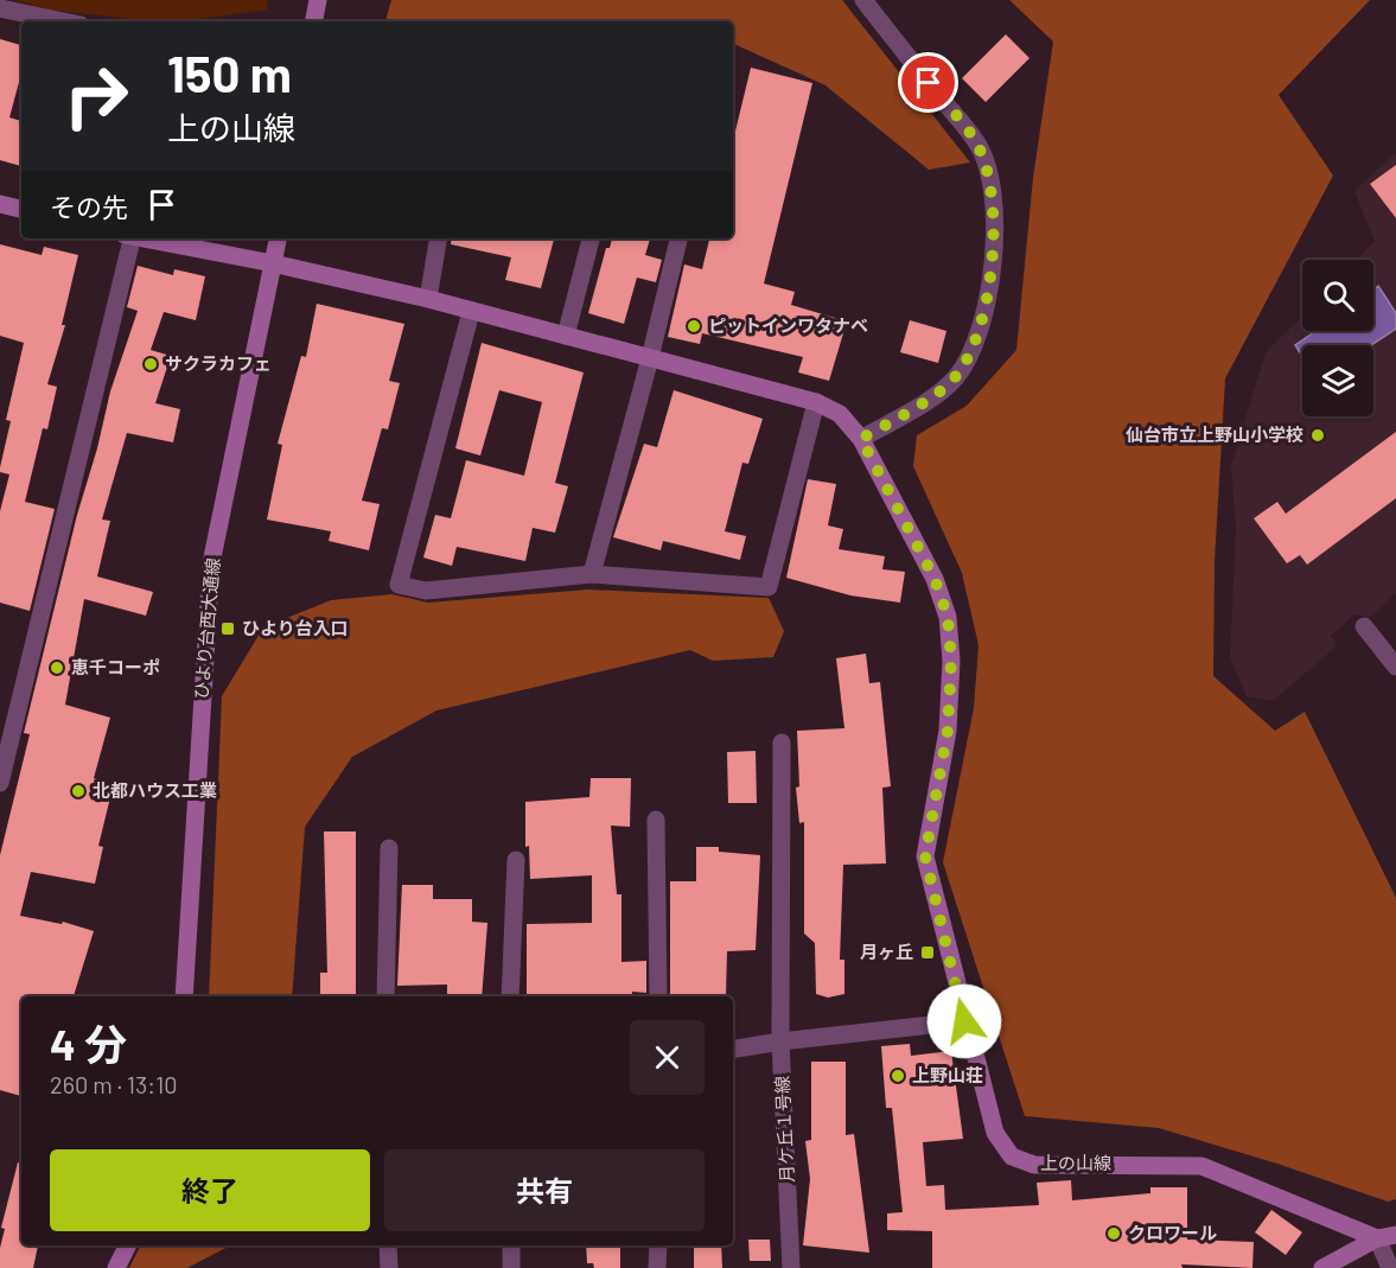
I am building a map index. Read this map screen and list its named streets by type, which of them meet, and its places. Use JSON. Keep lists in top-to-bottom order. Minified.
{"streets":{"street":["ひより台西大通線","月ケ丘１号線","上の山線"]},"crossings":[["ひより台西大通線","上の山線"]],"places":{"other":["ピットインワタナベ","サクラカフェ","仙台市立上野山小学校","恵千コーポ","北都ハウス工業","上野山荘","クロワール"],"transit":["ひより台入口","月ヶ丘"]},"page":{"turn":["150 m","上の山線"],"then":"その先","heading":["4 分","260 m · 13:10"],"buttons":["終了","共有"]}}
